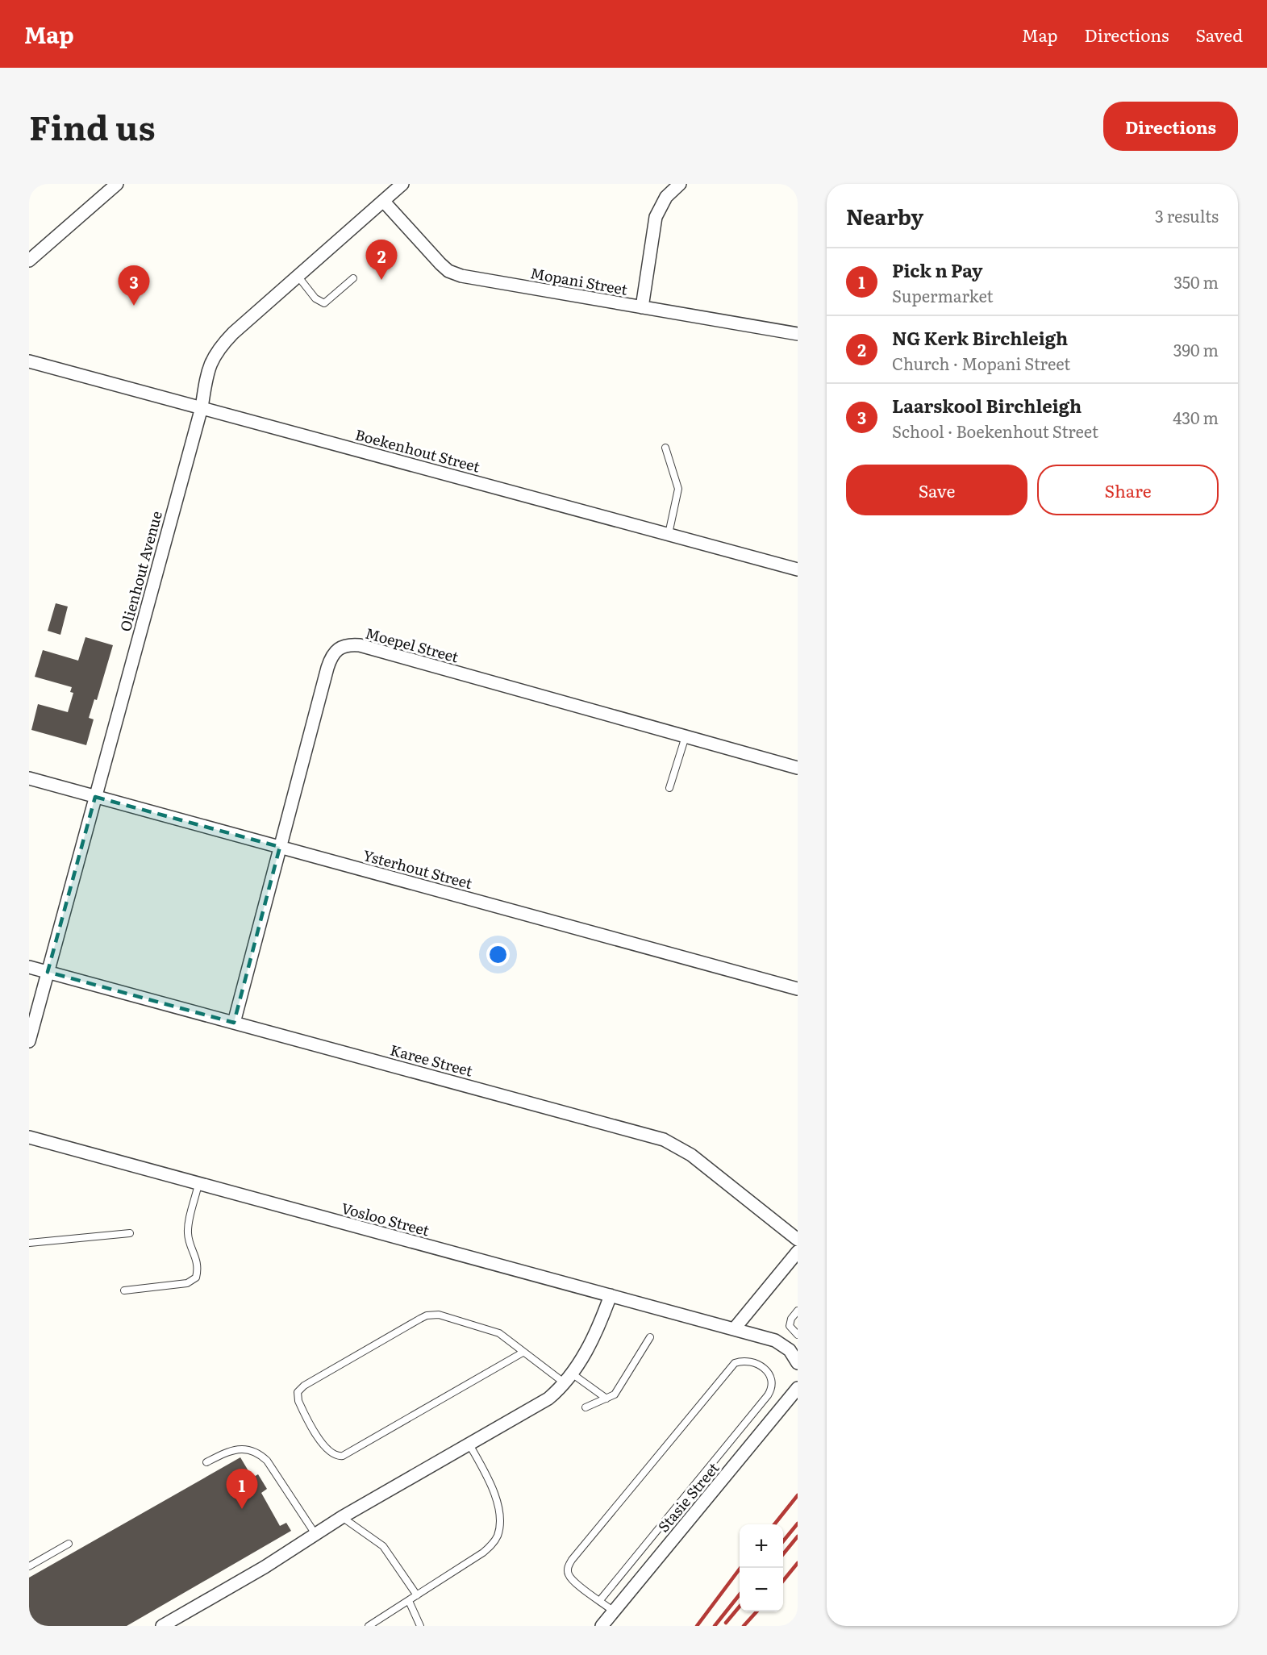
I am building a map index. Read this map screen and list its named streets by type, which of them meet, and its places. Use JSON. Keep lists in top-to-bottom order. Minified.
{"streets":{"street":["Mopani Street","Boekenhout Street","Olienhout Avenue","Moepel Street","Ysterhout Street","Karee Street","Vosloo Street","Stasie Street"]},"crossings":[["Mopani Street","Olienhout Avenue"],["Boekenhout Street","Olienhout Avenue"],["Olienhout Avenue","Ysterhout Street"],["Olienhout Avenue","Karee Street"],["Moepel Street","Ysterhout Street"],["Moepel Street","Karee Street"]],"page":{"header":"Map","nav":["Map","Directions","Saved"],"title":"Find us","buttons":["Directions",["Save","Share"]],"heading":["Nearby","3 results"],"pins":["2","3","1"],"list":[{"mark":"1","name":"Pick n Pay","note":"Supermarket","value":"350 m"},{"mark":"2","name":"NG Kerk Birchleigh","note":"Church · Mopani Street","value":"390 m"},{"mark":"3","name":"Laarskool Birchleigh","note":"School · Boekenhout Street","value":"430 m"}],"map_buttons":["+","−"]}}
